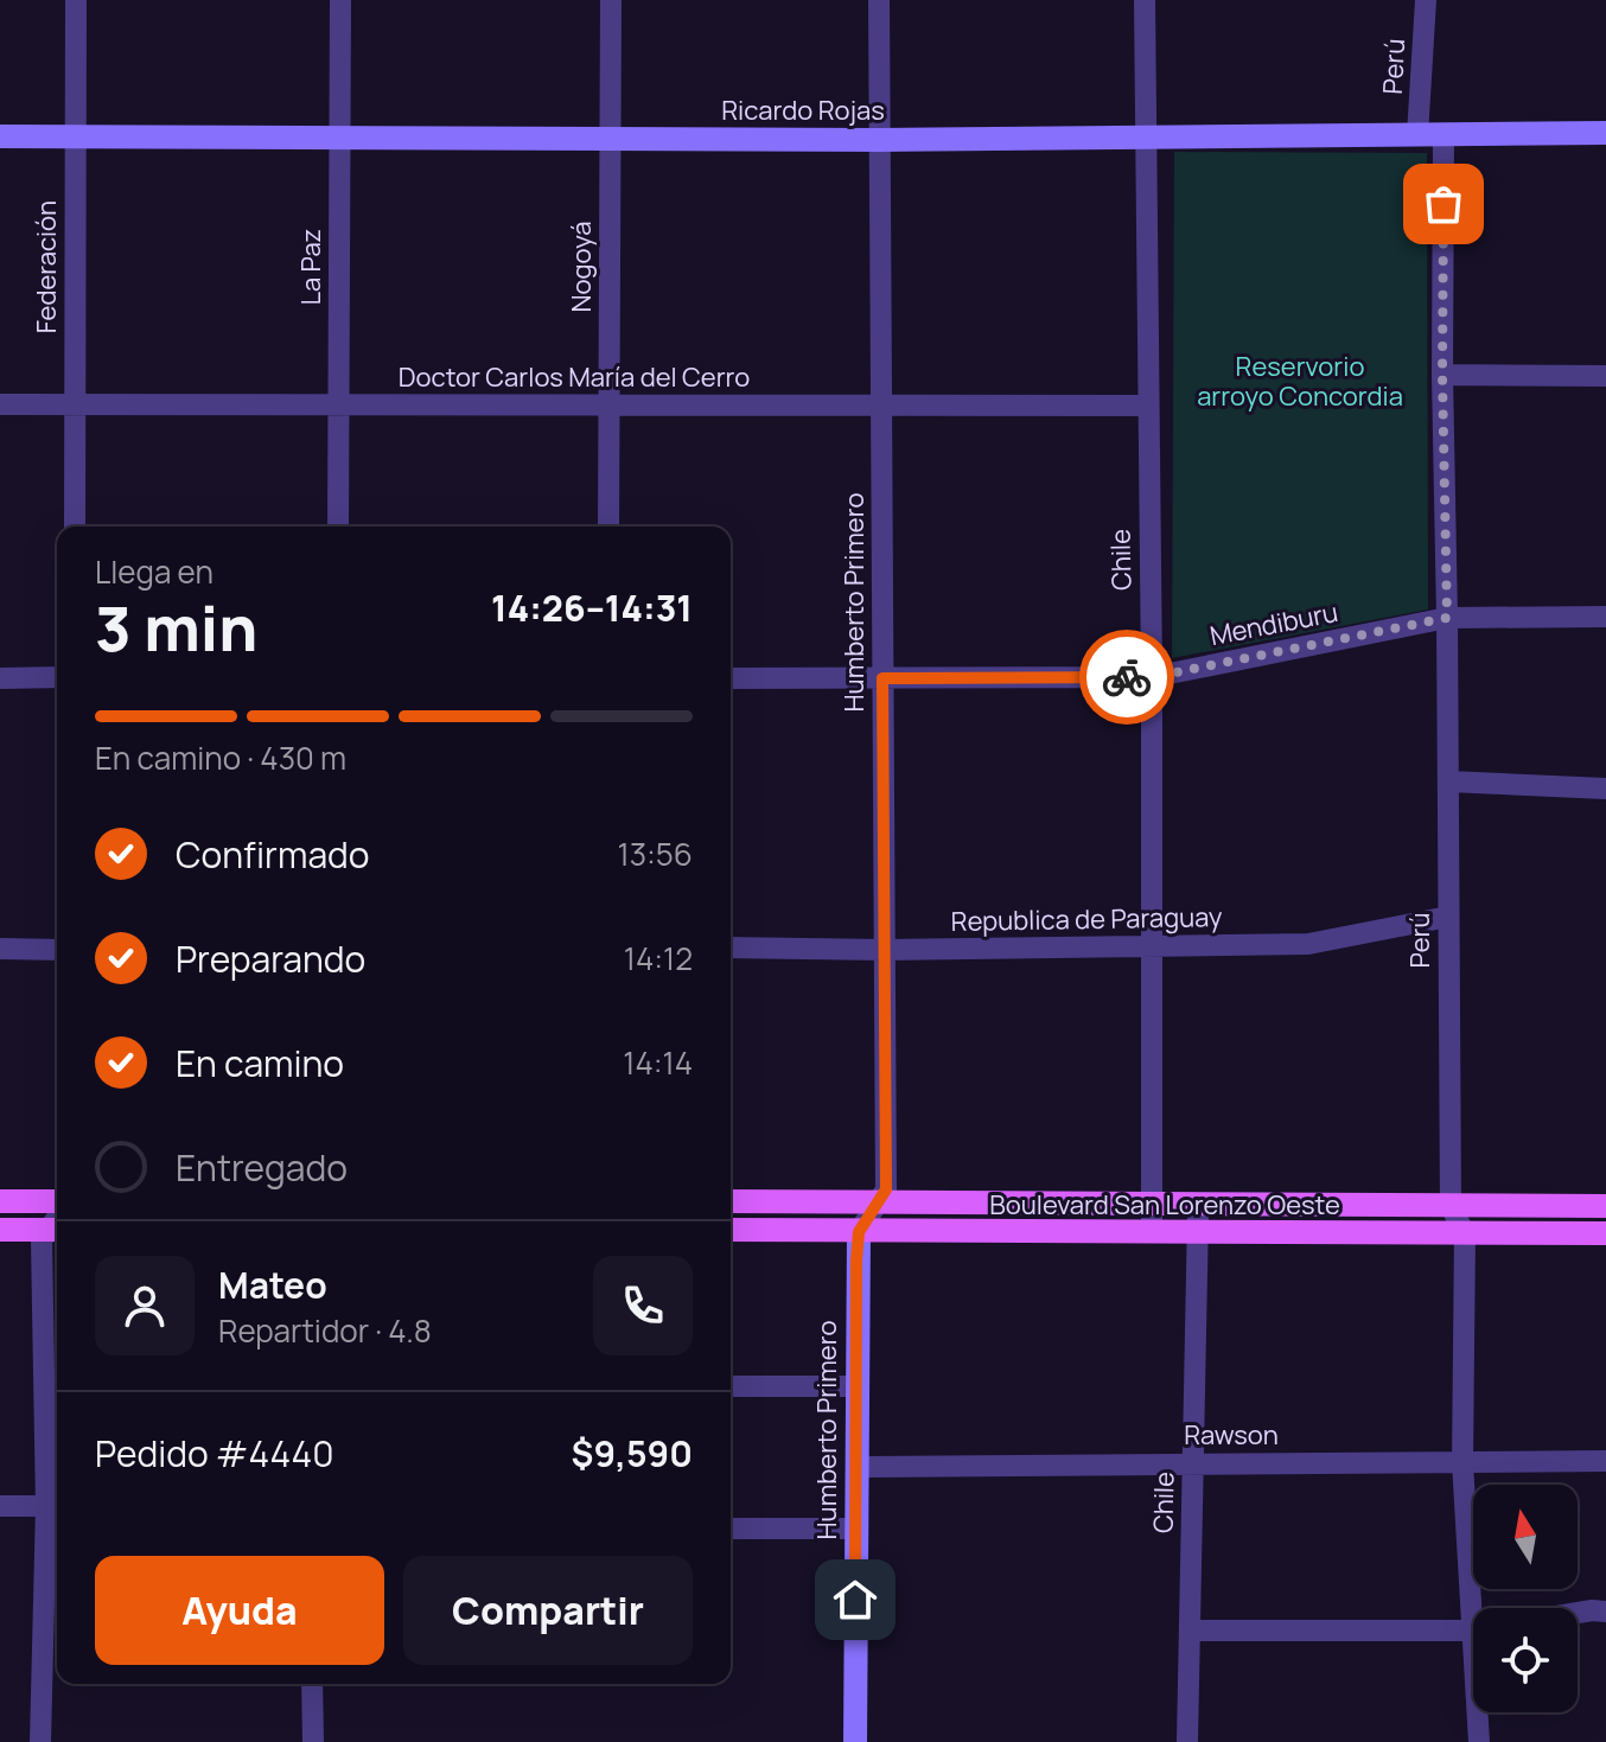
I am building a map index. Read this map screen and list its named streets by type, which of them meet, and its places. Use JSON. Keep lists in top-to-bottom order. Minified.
{"streets":{"main road":["Boulevard San Lorenzo Oeste"],"street":["Perú","Ricardo Rojas","Federación","La Paz","Nogoyá","Doctor Carlos María del Cerro","Chile","Humberto Primero","Mendiburu","Republica de Paraguay","Rawson"]},"crossings":[["Perú","Ricardo Rojas"],["Perú","Mendiburu"],["Perú","Republica de Paraguay"],["Perú","Boulevard San Lorenzo Oeste"],["Perú","Rawson"],["Ricardo Rojas","Federación"],["Ricardo Rojas","La Paz"],["Ricardo Rojas","Nogoyá"],["Ricardo Rojas","Chile"],["Ricardo Rojas","Humberto Primero"],["Federación","Doctor Carlos María del Cerro"],["La Paz","Doctor Carlos María del Cerro"],["Nogoyá","Doctor Carlos María del Cerro"],["Doctor Carlos María del Cerro","Chile"],["Doctor Carlos María del Cerro","Humberto Primero"],["Chile","Mendiburu"],["Chile","Republica de Paraguay"],["Chile","Boulevard San Lorenzo Oeste"],["Chile","Rawson"],["Humberto Primero","Mendiburu"],["Humberto Primero","Republica de Paraguay"],["Humberto Primero","Boulevard San Lorenzo Oeste"],["Humberto Primero","Rawson"]],"parks":["Reservorio arroyo Concordia"],"north":"top","page":{"heading":["3 min","Llega en","14:26–14:31"],"panel":["Mateo","Repartidor · 4.8","Pedido #4440","$9,590"],"bar":"En camino · 430 m","list":[["Confirmado","13:56"],["Preparando","14:12"],["En camino","14:14"],"Entregado"],"buttons":["Ayuda","Compartir"]}}
